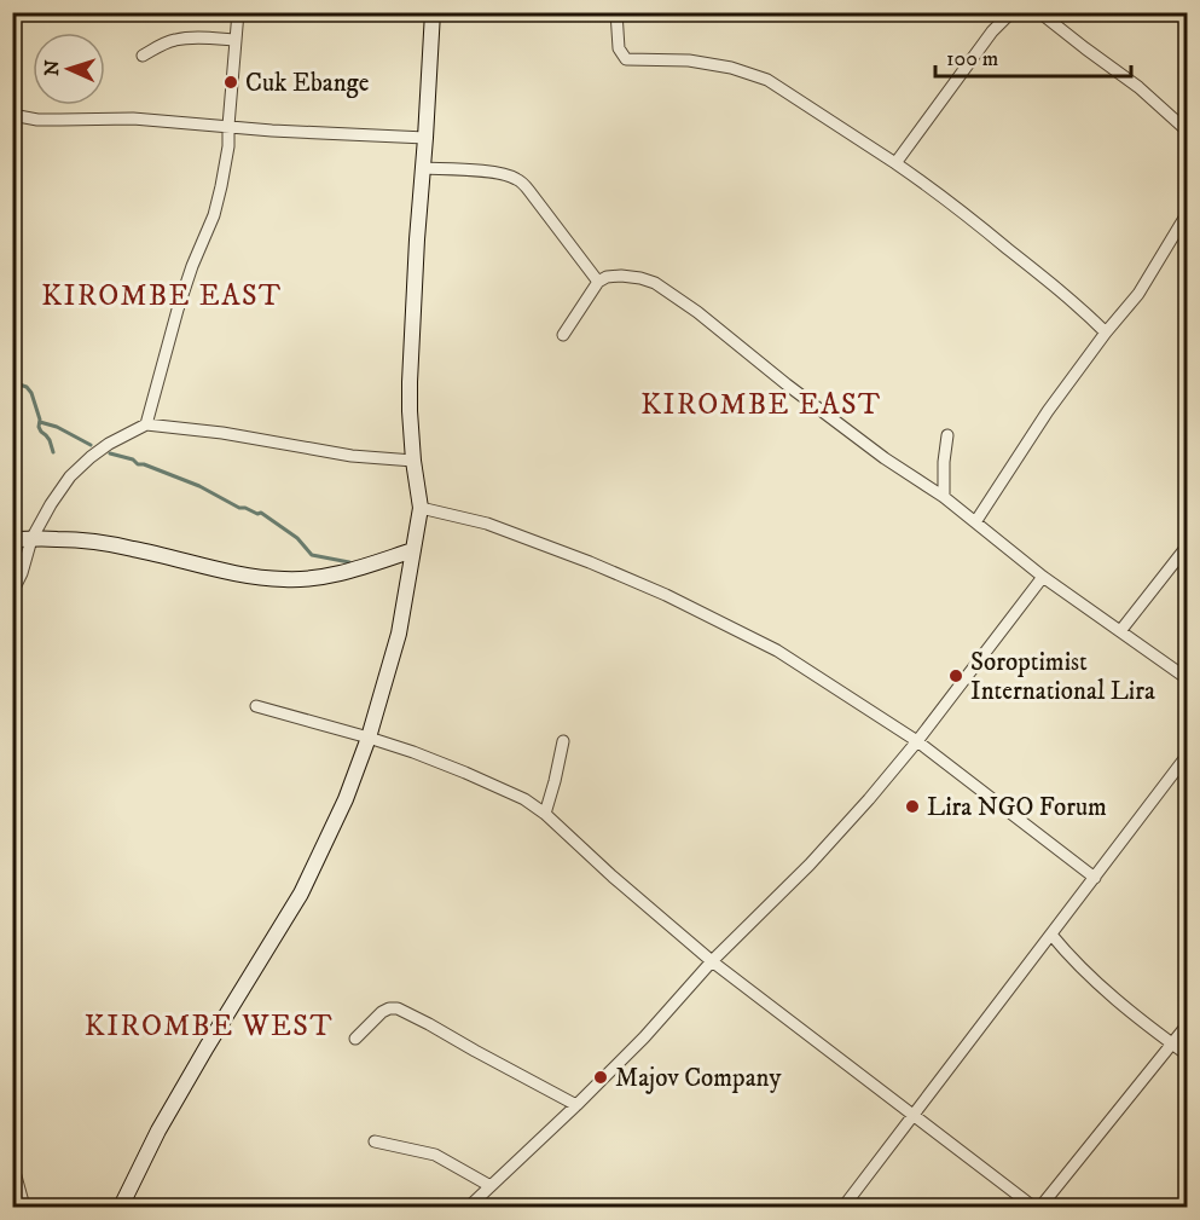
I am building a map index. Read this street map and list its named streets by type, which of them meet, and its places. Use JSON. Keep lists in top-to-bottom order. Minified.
{"districts":["KIROMBE EAST","KIROMBE EAST","KIROMBE WEST"],"places":["Cuk Ebange","Soroptimist International Lira","Lira NGO Forum","Majov Company"],"scale_bar":"100 m","north":"left"}
